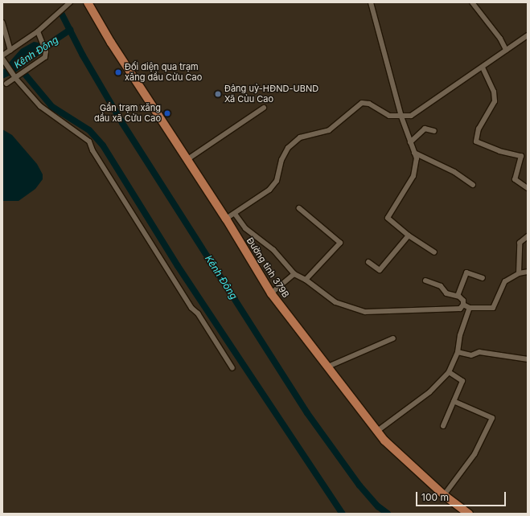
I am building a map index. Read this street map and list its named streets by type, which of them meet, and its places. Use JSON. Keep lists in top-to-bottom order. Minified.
{"streets":{"main road":["Đường tỉnh 379B"]},"water":["Kênh Đông"],"places":["Đối diện qua trạm xăng dầu Cửu Cao","Đảng uỷ-HĐND-UBND Xã Củu Cao","Gần trạm xăng dầu xã Cửu Cao"],"scale_bar":"100 m"}
